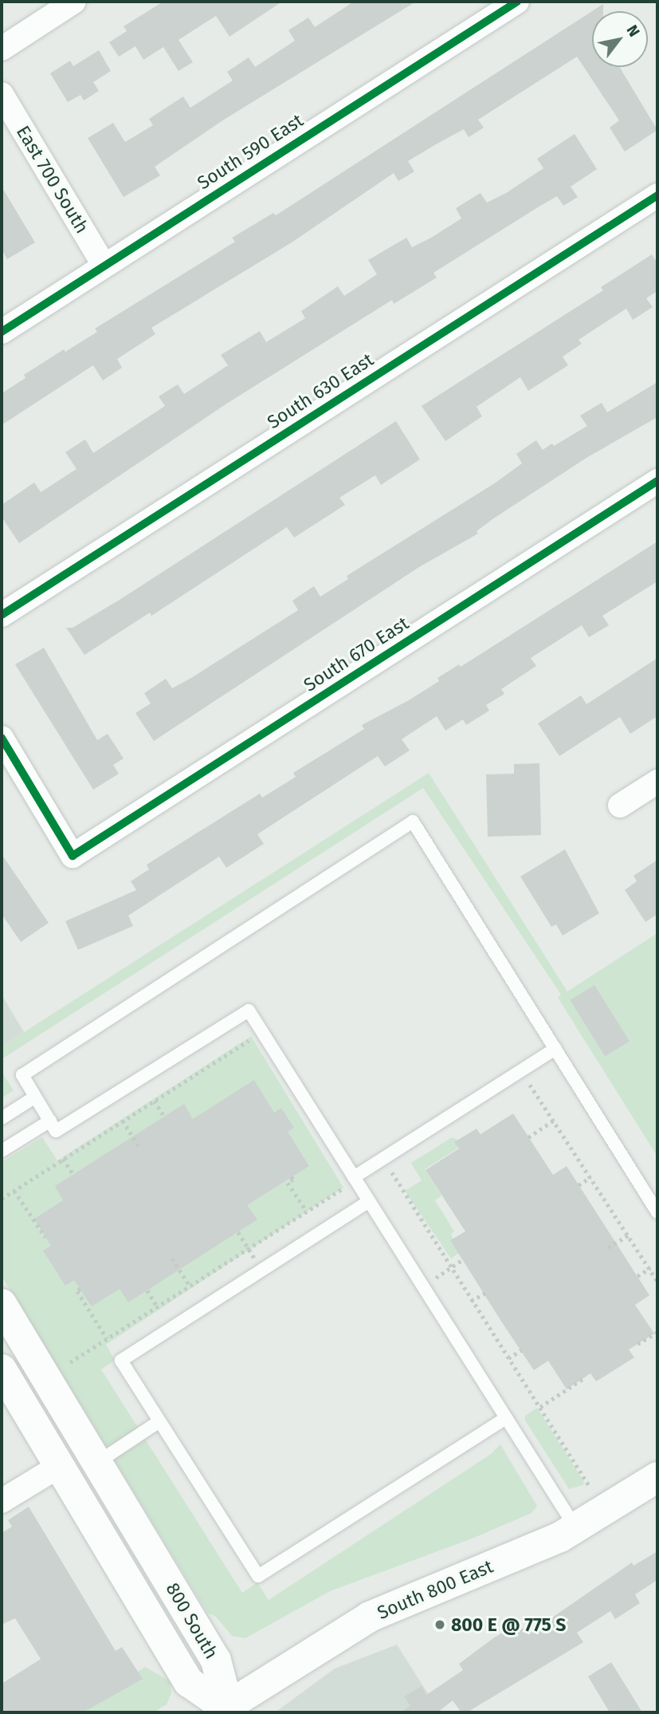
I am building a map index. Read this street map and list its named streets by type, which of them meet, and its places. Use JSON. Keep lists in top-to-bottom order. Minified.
{"streets":{"main road":["South 800 East","800 South"],"street":["South 590 East","East 700 South","South 630 East","South 670 East"]},"crossings":[["South 590 East","East 700 South"],["South 800 East","800 South"]],"places":["800 E @ 775 S"],"north":"top right"}
